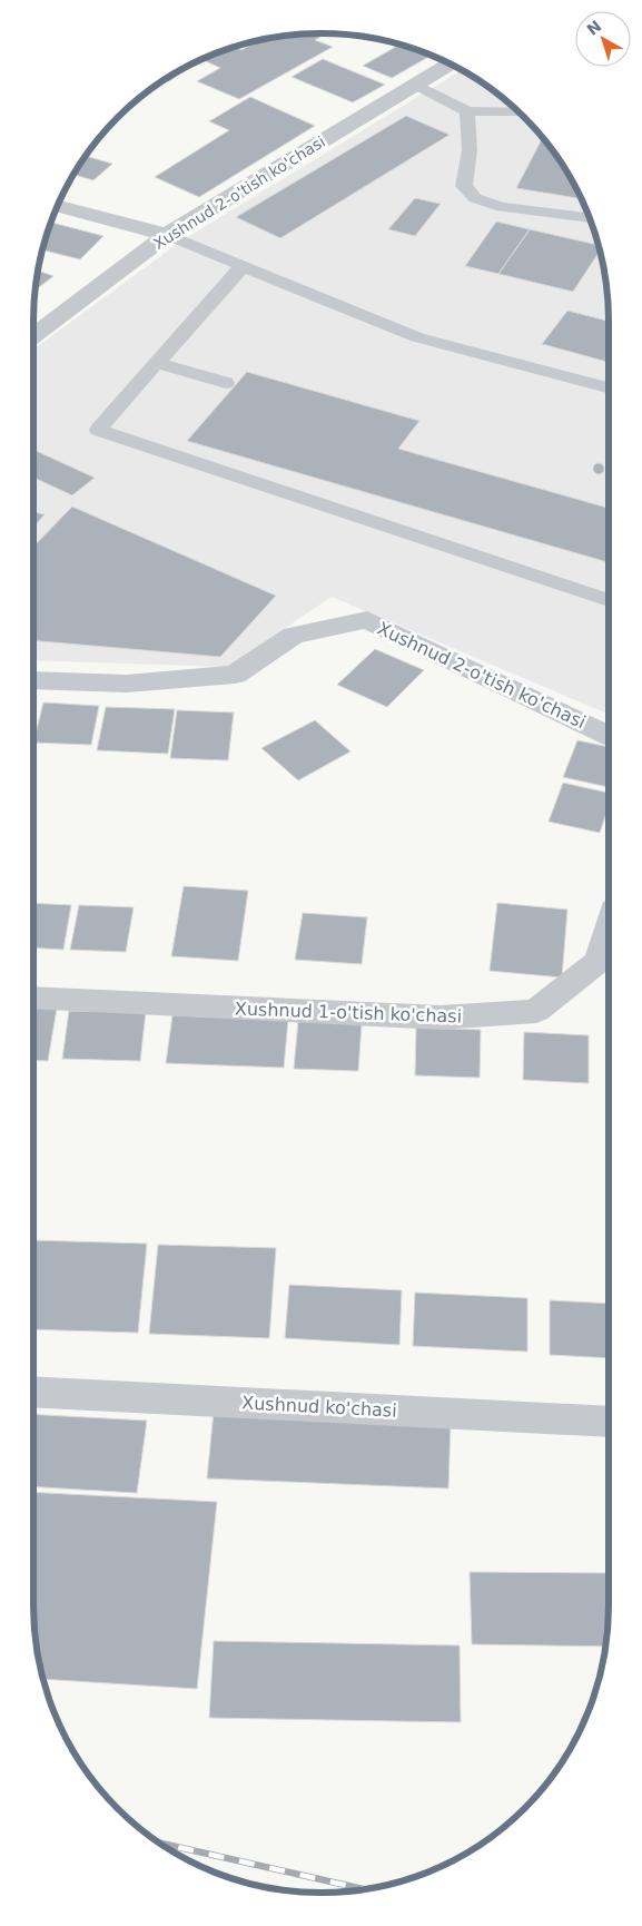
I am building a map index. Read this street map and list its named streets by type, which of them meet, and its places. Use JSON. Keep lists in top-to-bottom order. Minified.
{"streets":{"street":["Xushnud 2-o'tish ko'chasi","Xushnud 1-o'tish ko'chasi","Xushnud ko'chasi"]},"north":"top left"}
